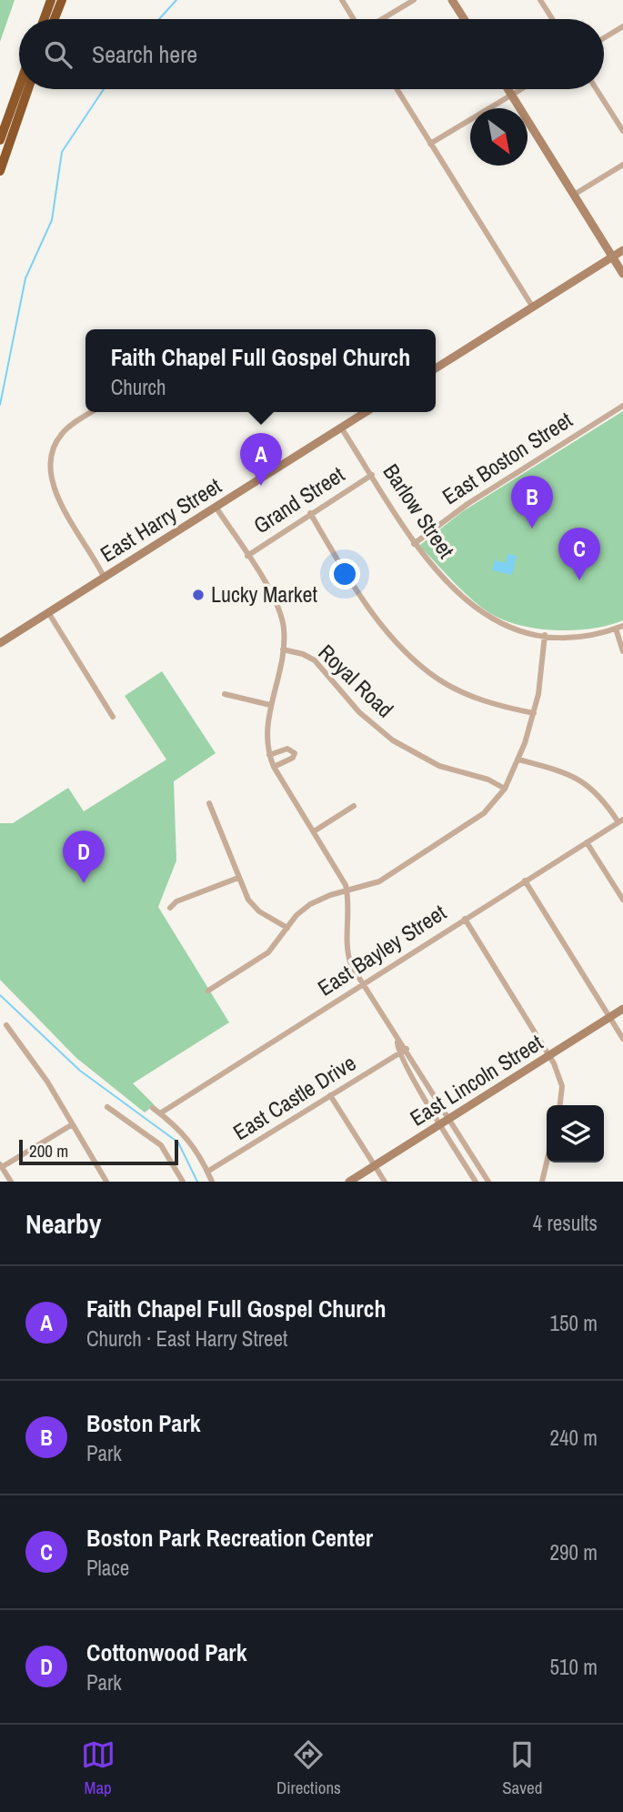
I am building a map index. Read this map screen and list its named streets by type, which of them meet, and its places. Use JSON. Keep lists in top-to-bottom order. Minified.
{"streets":{"main road":["East Harry Street","East Lincoln Street"],"street":["East Boston Street","Grand Street","Barlow Street","Royal Road","East Bayley Street","East Castle Drive"]},"crossings":[["East Boston Street","Barlow Street"],["Grand Street","Barlow Street"],["Barlow Street","East Harry Street"]],"places":["Lucky Market"],"scale_bar":"200 m","north":"bottom right","page":{"search":"Search here","popup":["Faith Chapel Full Gospel Church","Church"],"pins":["A","B","C","D"],"scale":"200 m","heading":["Nearby","4 results"],"list":[{"mark":"A","name":"Faith Chapel Full Gospel Church","note":"Church · East Harry Street","value":"150 m"},{"mark":"B","name":"Boston Park","note":"Park","value":"240 m"},{"mark":"C","name":"Boston Park Recreation Center","note":"Place","value":"290 m"},{"mark":"D","name":"Cottonwood Park","note":"Park","value":"510 m"}],"nav":["Map","Directions","Saved"]}}
